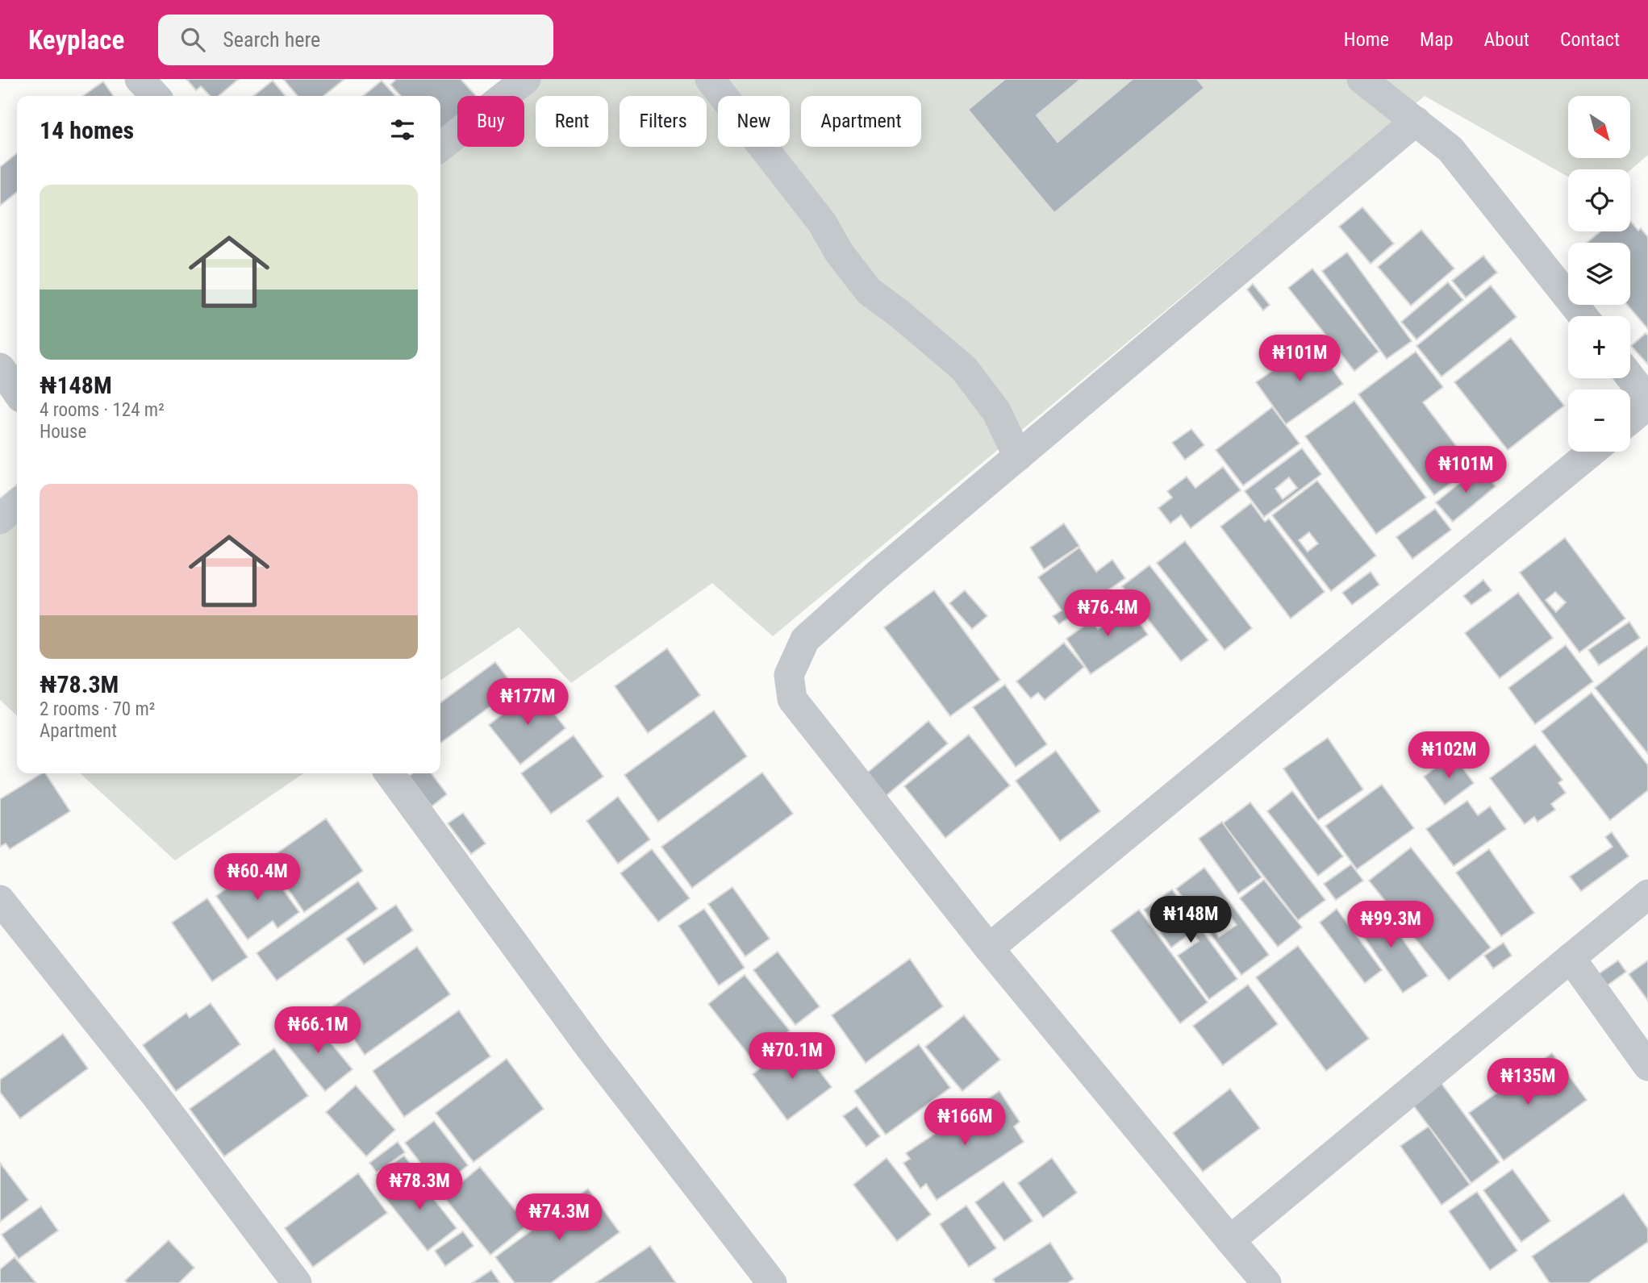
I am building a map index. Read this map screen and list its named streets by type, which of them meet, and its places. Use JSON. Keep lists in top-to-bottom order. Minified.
{"north":"bottom right","page":{"header":"Keyplace","search":"Search here","nav":["Home","Map","About","Contact"],"map_buttons":["+","−"],"chip":["Buy","Rent","Filters","New","Apartment"],"heading":"14 homes","list":[{"name":"₦148M","note":"4 rooms · 124 m² · House"},{"name":"₦78.3M","note":"2 rooms · 70 m² · Apartment"}],"price":["₦101M","₦101M","₦76.4M","₦177M","₦102M","₦60.4M","₦148M","₦99.3M","₦66.1M","₦70.1M","₦135M","₦166M","₦78.3M","₦74.3M"]}}
